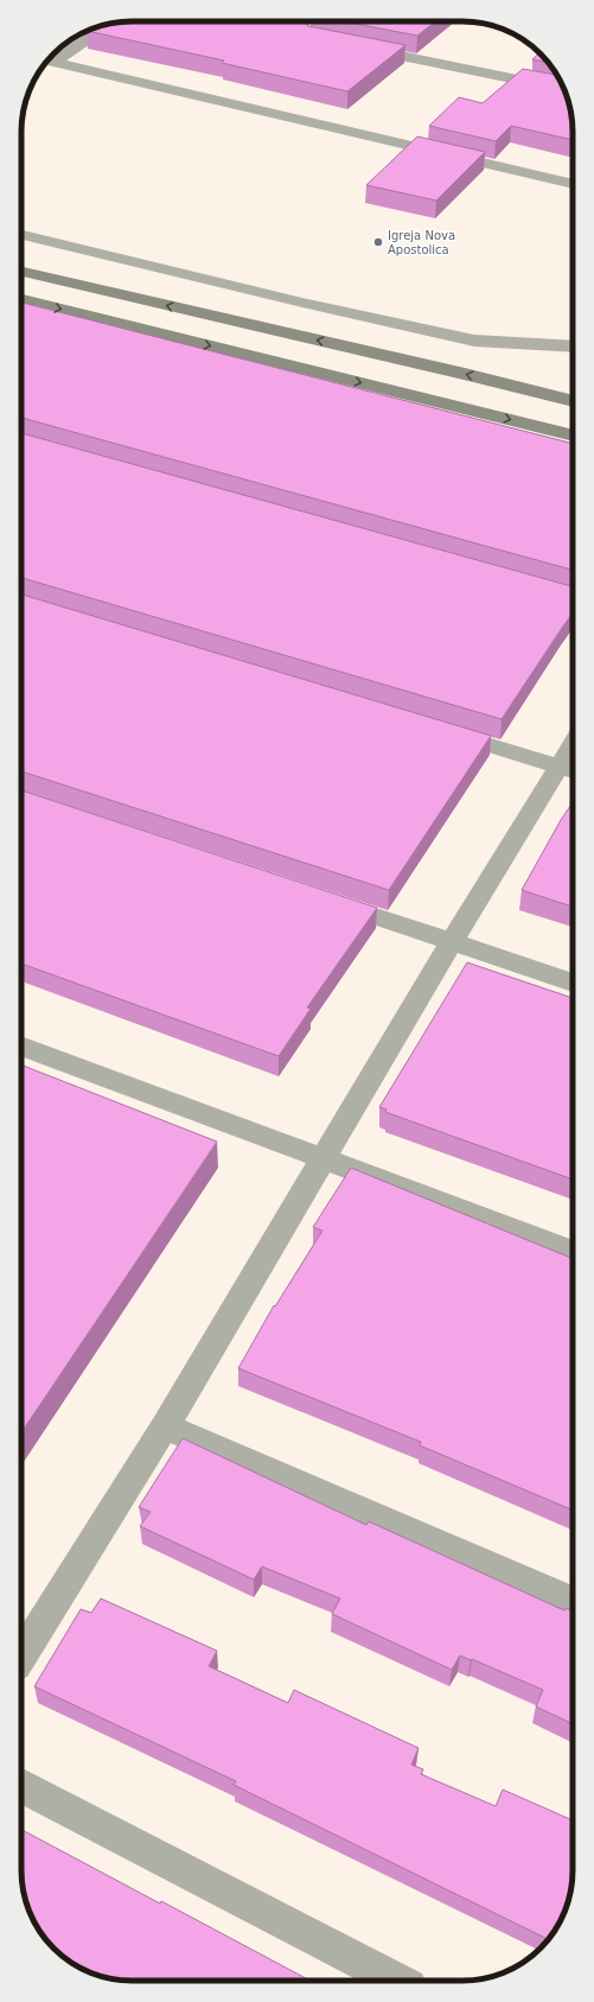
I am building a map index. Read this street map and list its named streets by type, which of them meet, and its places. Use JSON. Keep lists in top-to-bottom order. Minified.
{"places":["Igreja Nova Apostolica"]}
